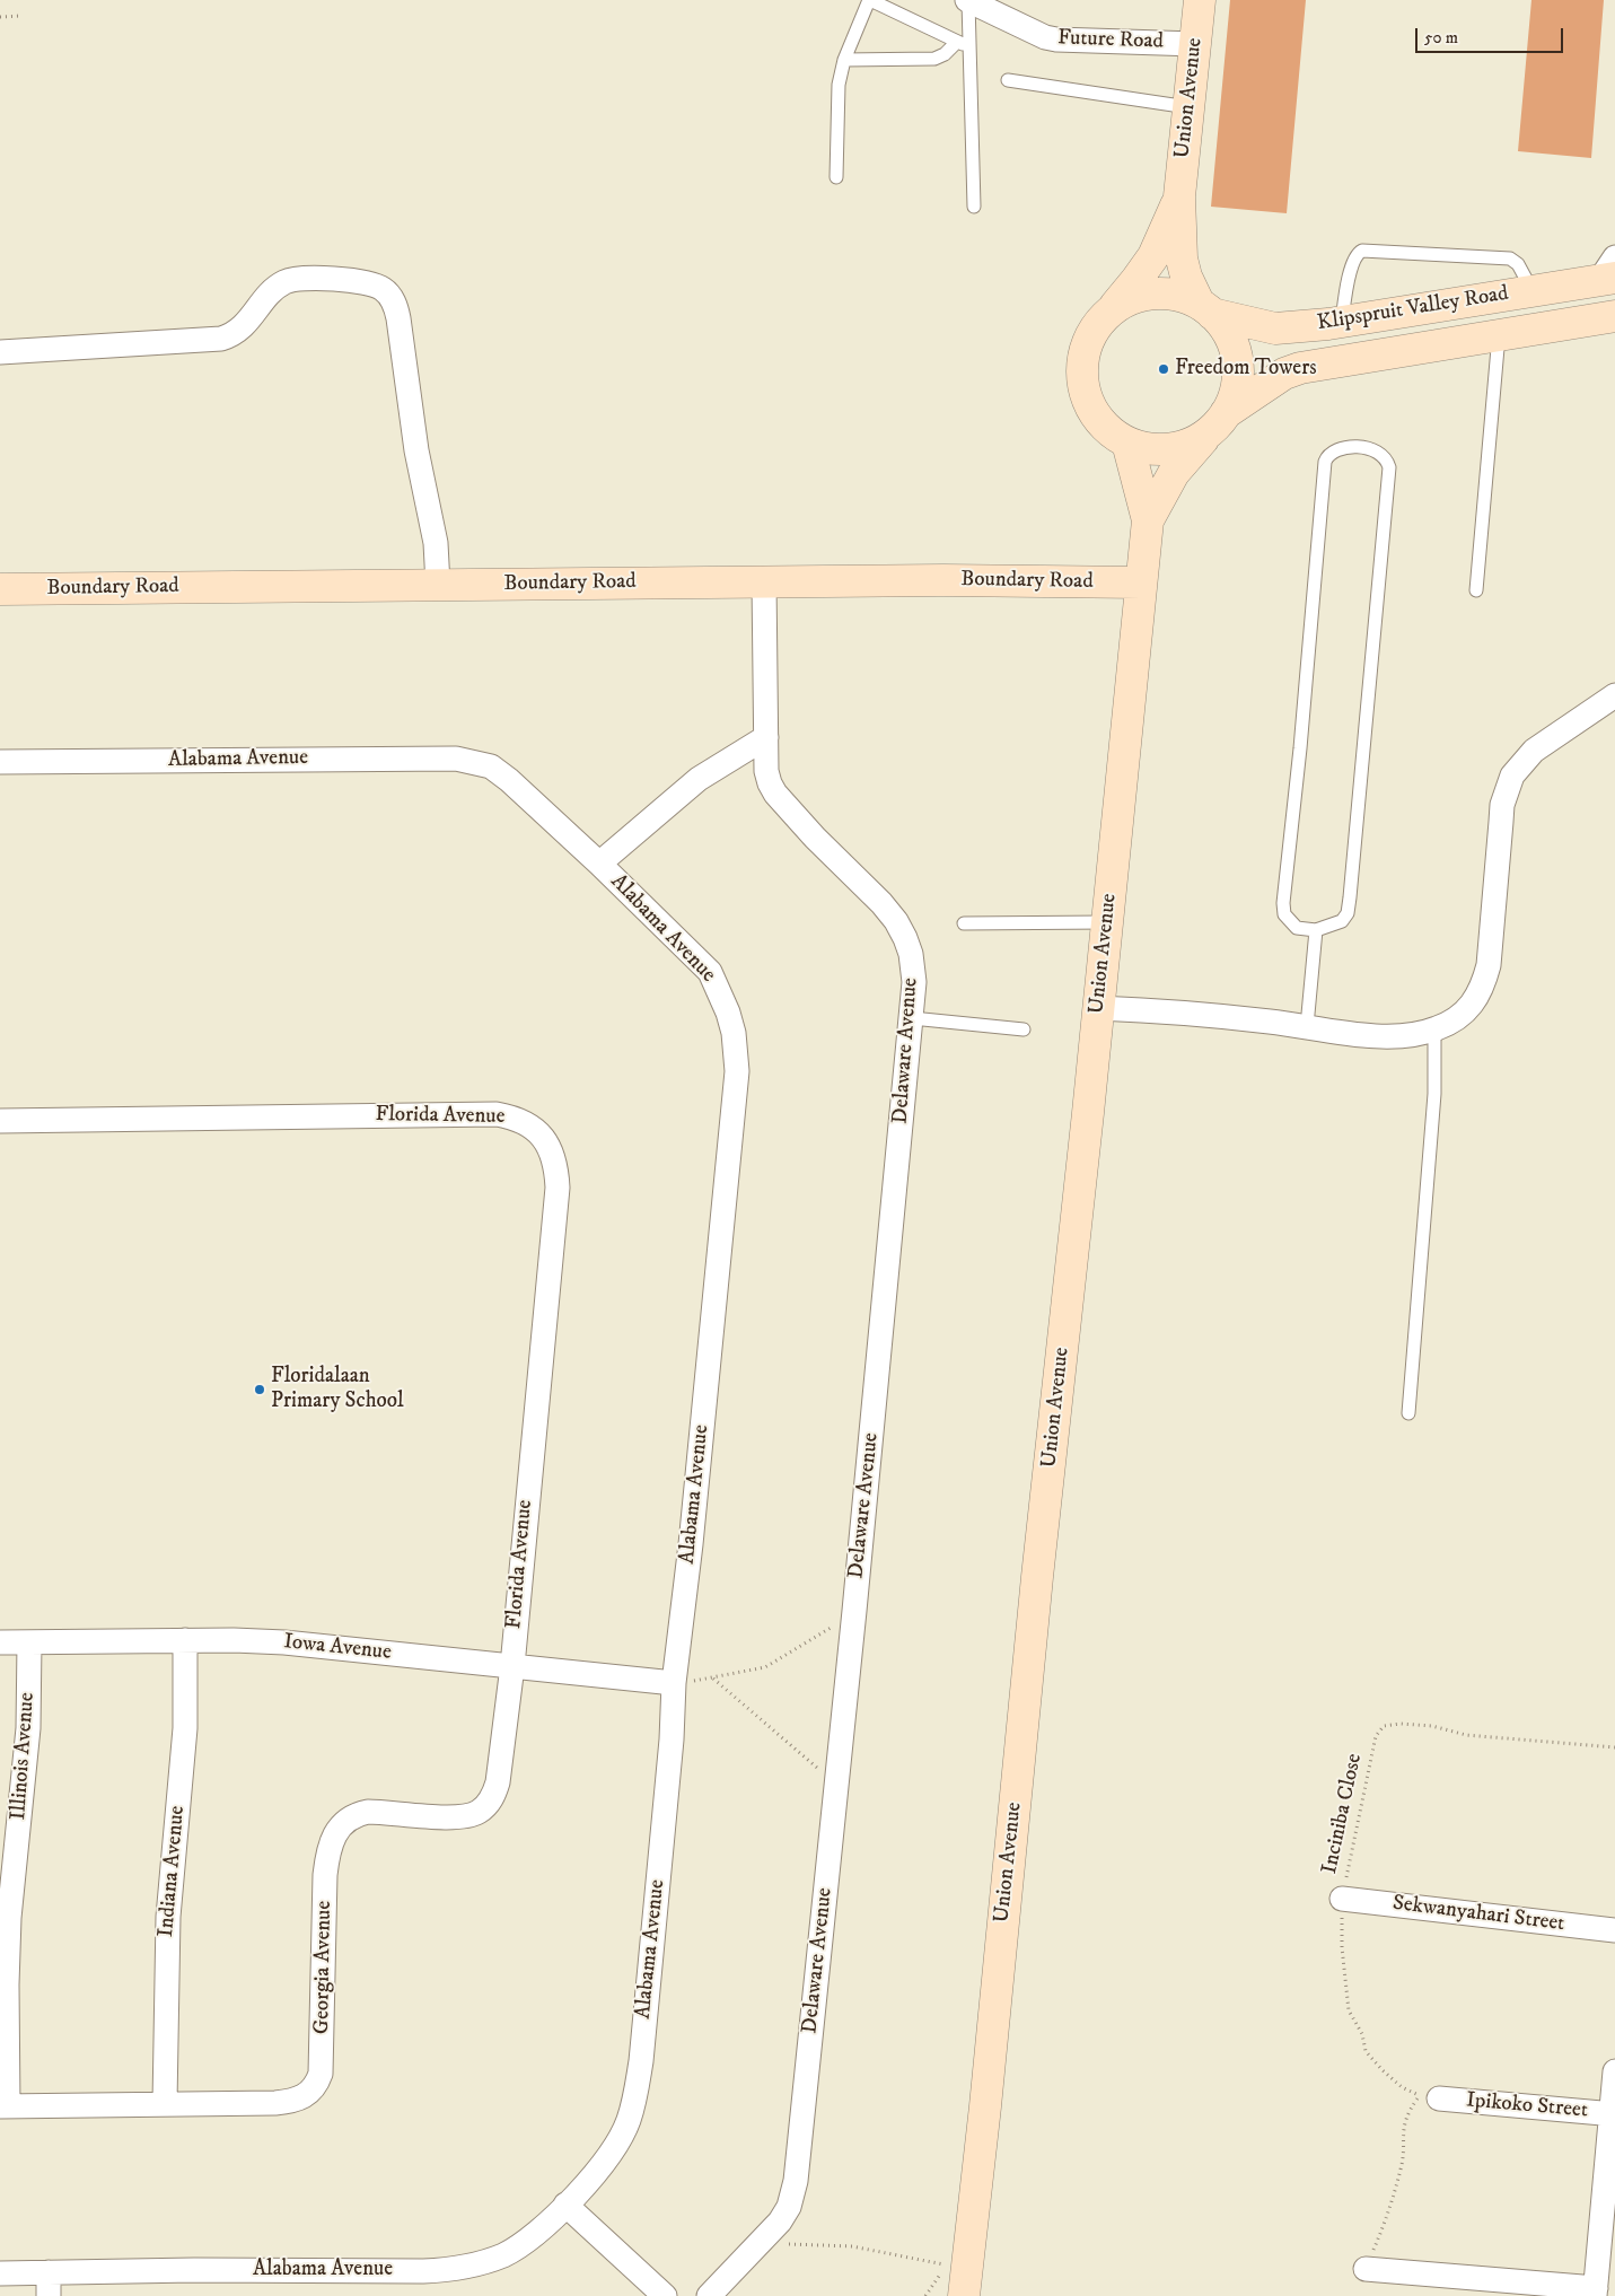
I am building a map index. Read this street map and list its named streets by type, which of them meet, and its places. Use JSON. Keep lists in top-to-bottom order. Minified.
{"streets":{"street":["Future Road","Union Avenue","Klipspruit Valley Road","Boundary Road","Alabama Avenue","Delaware Avenue","Florida Avenue","Iowa Avenue","Illinois Avenue","Indiana Avenue","Sekwanyahari Street","Georgia Avenue","Ipikoko Street"],"path":["Inciniba Close"]},"crossings":[["Future Road","Union Avenue"],["Union Avenue","Klipspruit Valley Road"],["Union Avenue","Boundary Road"],["Boundary Road","Delaware Avenue"],["Alabama Avenue","Iowa Avenue"],["Florida Avenue","Iowa Avenue"],["Florida Avenue","Georgia Avenue"],["Iowa Avenue","Illinois Avenue"],["Iowa Avenue","Indiana Avenue"],["Iowa Avenue","Georgia Avenue"],["Illinois Avenue","Georgia Avenue"],["Inciniba Close","Sekwanyahari Street"],["Inciniba Close","Ipikoko Street"],["Indiana Avenue","Georgia Avenue"]],"places":["Freedom Towers","Floridalaan Primary School"],"scale_bar":"50 m"}
